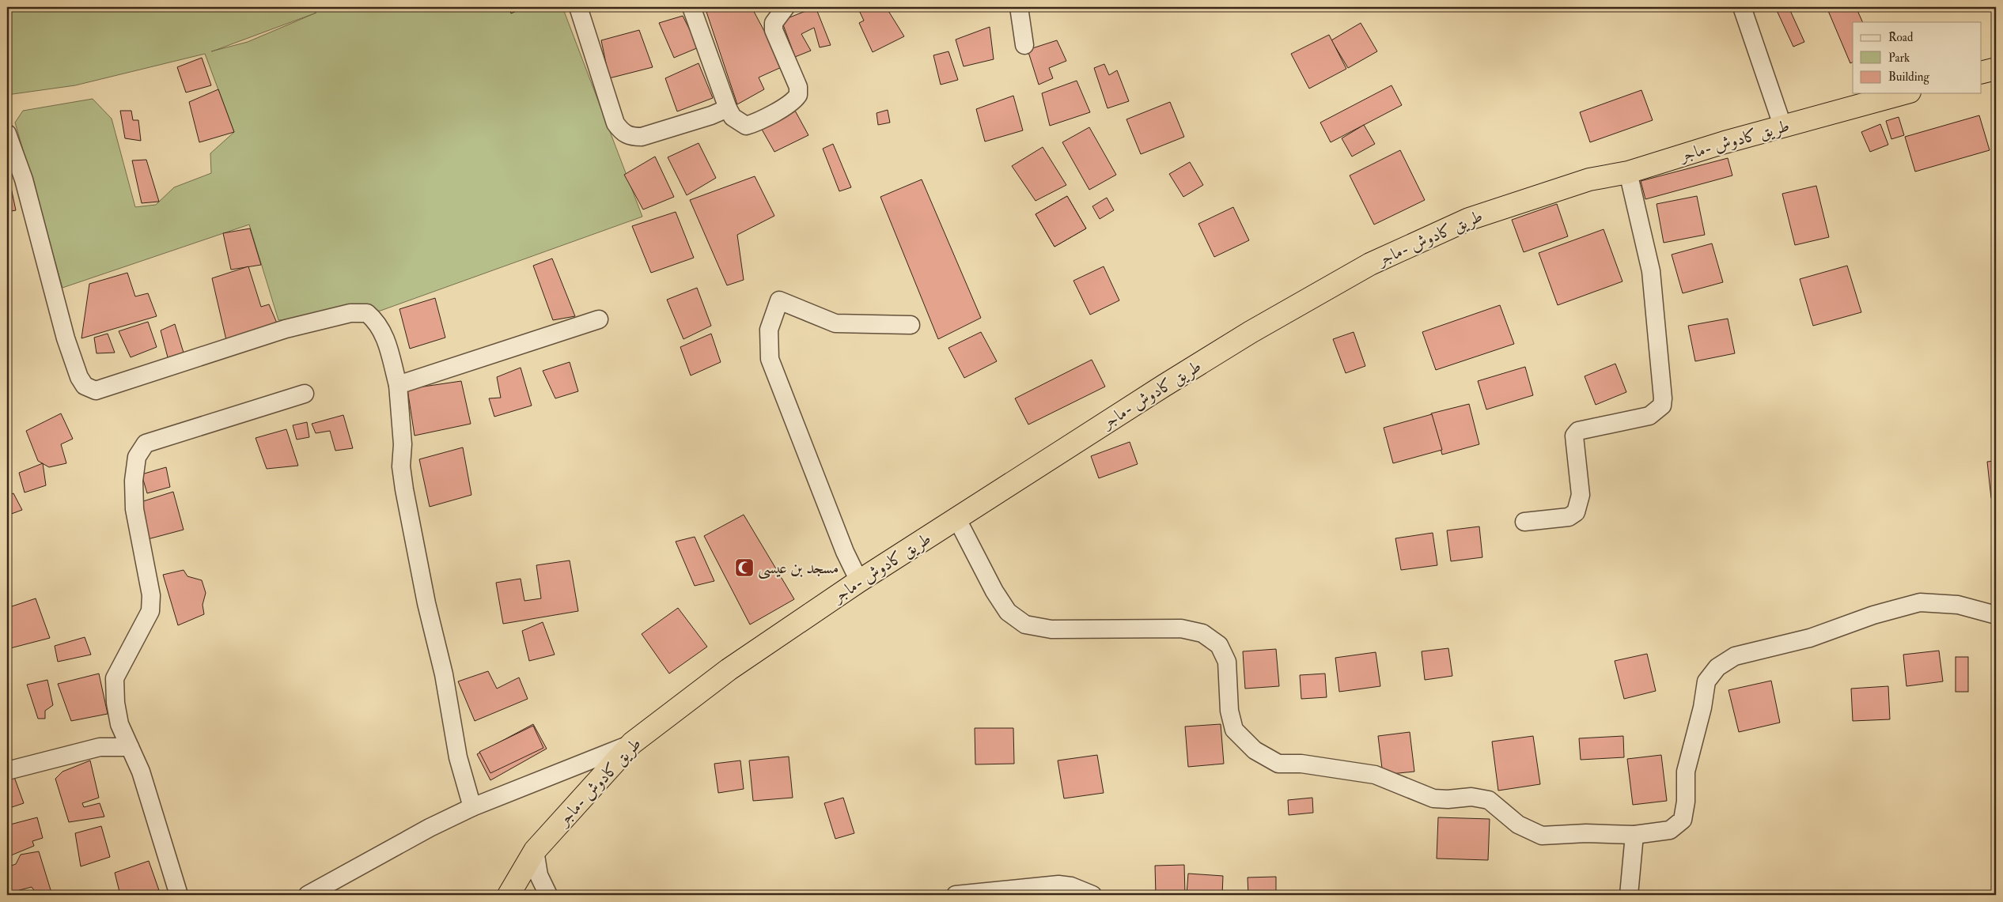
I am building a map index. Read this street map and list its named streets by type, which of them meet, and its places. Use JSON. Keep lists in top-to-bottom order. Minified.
{"streets":{"highway":["طريق كادوش -ماجر"]},"places":{"mosque":["مسجد بن عيسى"]},"legend":["Road","Park","Building"]}
